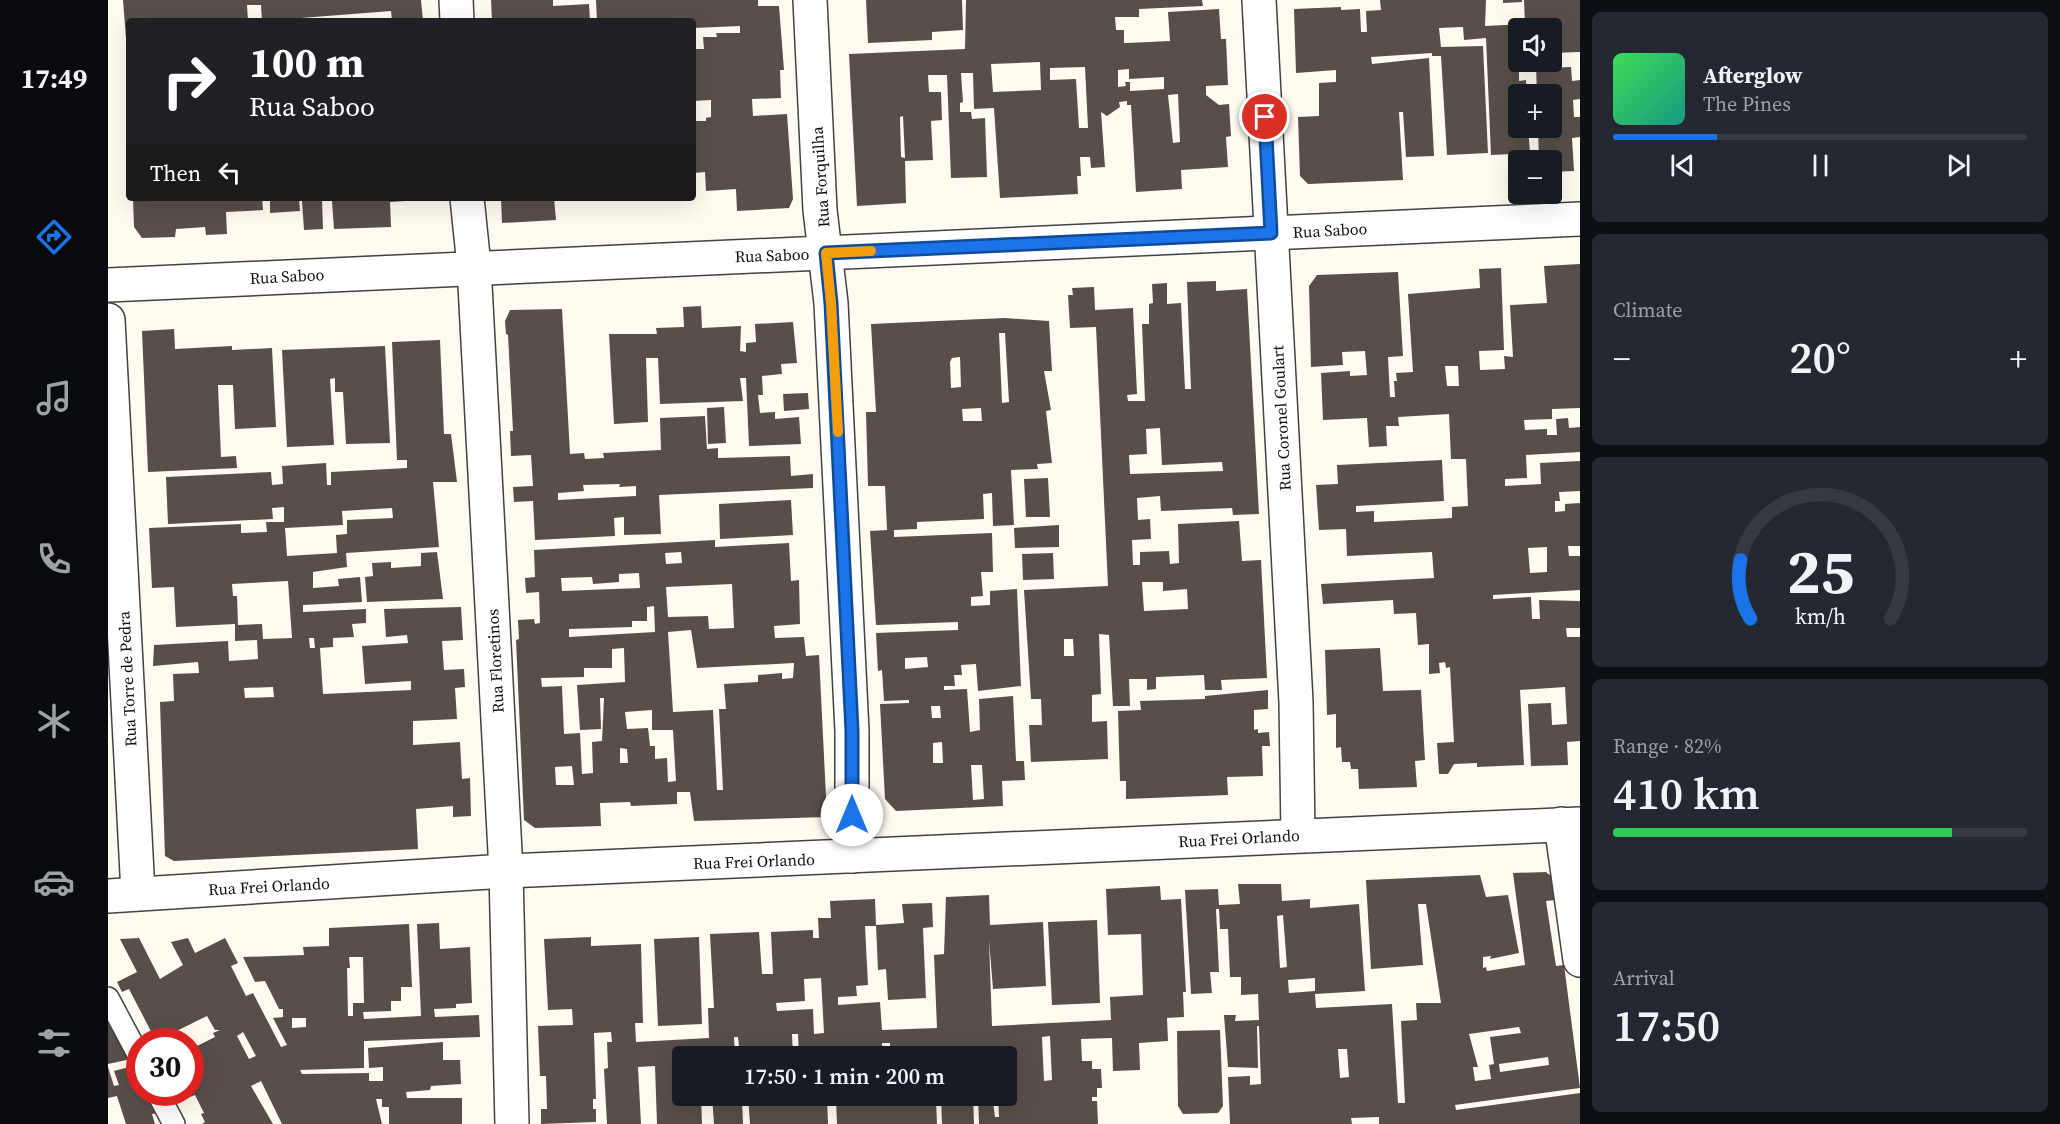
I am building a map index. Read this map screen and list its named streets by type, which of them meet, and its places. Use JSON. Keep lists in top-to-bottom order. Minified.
{"streets":{"street":["Rua Forquilha","Rua Saboo","Rua Coronel Goulart","Rua Floretinos","Rua Torre de Pedra","Rua Frei Orlando"]},"crossings":[["Rua Forquilha","Rua Saboo"],["Rua Forquilha","Rua Frei Orlando"],["Rua Saboo","Rua Coronel Goulart"],["Rua Saboo","Rua Floretinos"],["Rua Coronel Goulart","Rua Frei Orlando"],["Rua Floretinos","Rua Frei Orlando"],["Rua Torre de Pedra","Rua Frei Orlando"]],"page":{"tabs":"17:49","map_buttons":["+","−"],"turn":["100 m","Rua Saboo"],"song":["Afterglow","The Pines"],"then":"Then","tile":["Climate",["Range · 82%","410 km"],["Arrival","17:50"]],"heat":["−","20°","+"],"limit":"30","trip":"17:50 · 1 min · 200 m","gauge":["25","km/h"]}}
